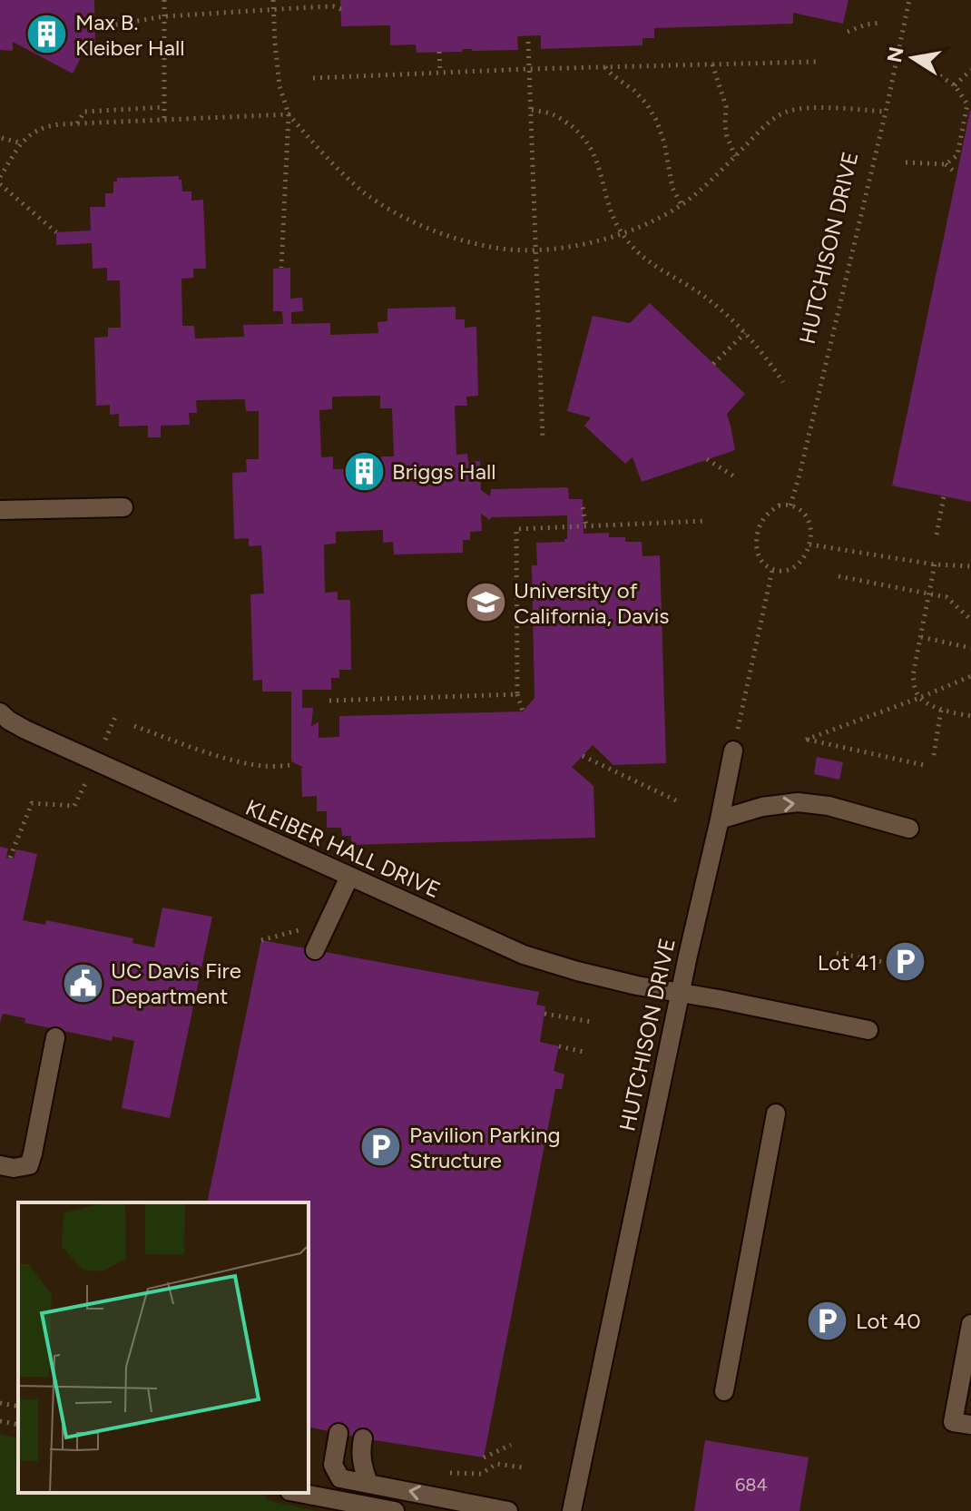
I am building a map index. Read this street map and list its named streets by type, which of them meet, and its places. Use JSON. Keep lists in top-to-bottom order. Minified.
{"streets":{"street":["HUTCHISON DRIVE","KLEIBER HALL DRIVE"]},"crossings":[["HUTCHISON DRIVE","KLEIBER HALL DRIVE"]],"places":{"building":["Max B. Kleiber Hall","Briggs Hall"],"school or university":["University of California, Davis"],"parking":["Lot 41","Pavilion Parking Structure","Lot 40"],"public building":["UC Davis Fire Department"]},"house_numbers":["684"],"north":"left"}
